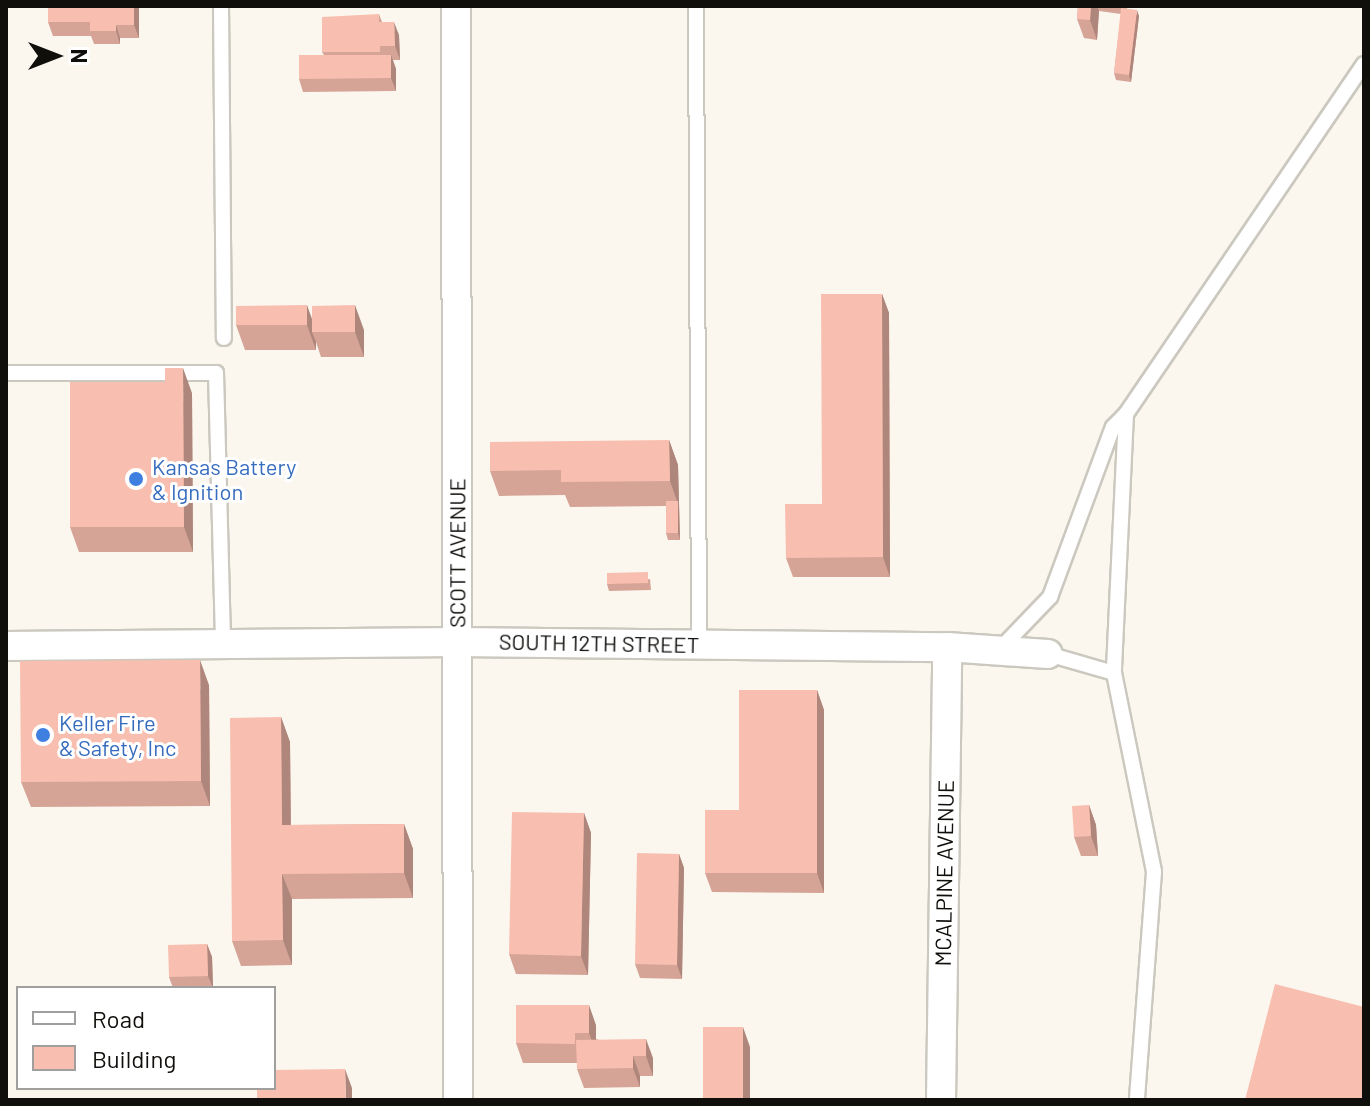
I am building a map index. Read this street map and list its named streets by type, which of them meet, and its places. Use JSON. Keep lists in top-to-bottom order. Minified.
{"streets":{"street":["SCOTT AVENUE","SOUTH 12TH STREET","MCALPINE AVENUE"]},"crossings":[["SCOTT AVENUE","SOUTH 12TH STREET"],["SOUTH 12TH STREET","MCALPINE AVENUE"]],"places":["Kansas Battery & Ignition","Keller Fire & Safety, Inc"],"legend":["Road","Building"],"north":"right"}
